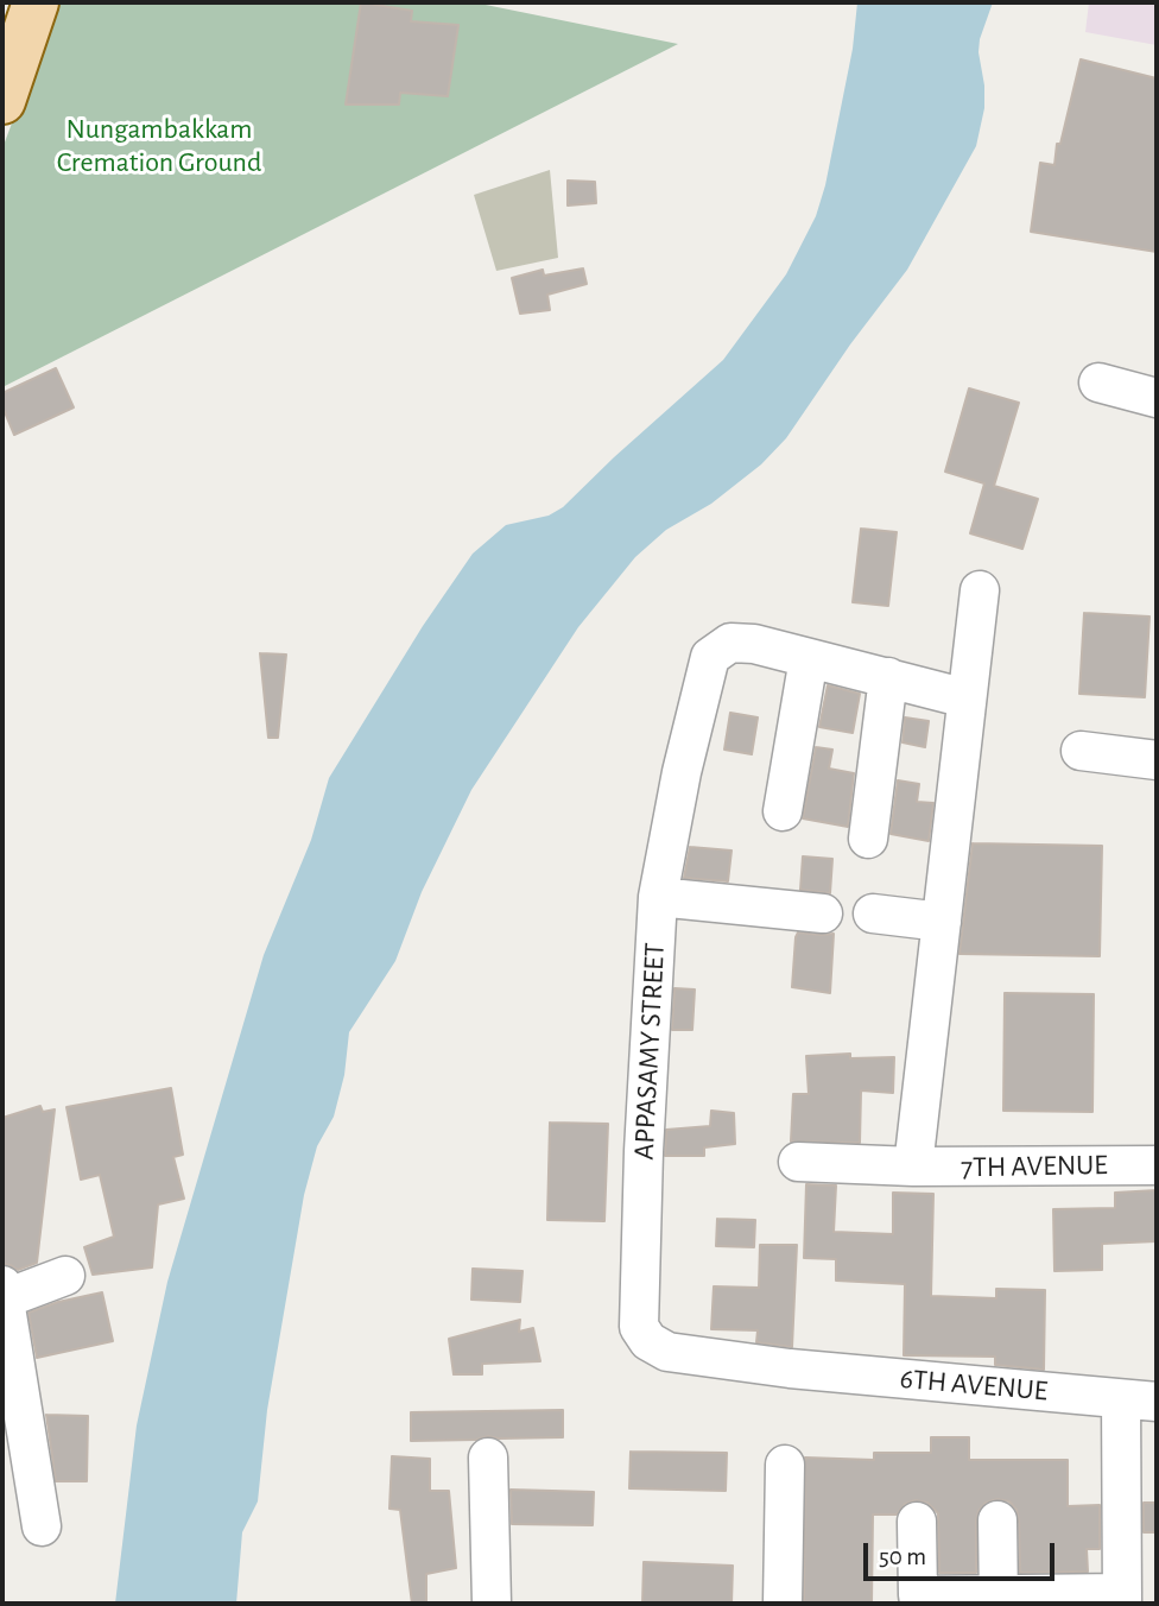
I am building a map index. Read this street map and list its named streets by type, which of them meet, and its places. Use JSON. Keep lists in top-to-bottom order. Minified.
{"streets":{"street":["APPASAMY STREET","7TH AVENUE","6TH AVENUE"]},"crossings":[["APPASAMY STREET","6TH AVENUE"]],"parks":["Nungambakkam Cremation Ground"],"scale_bar":"50 m"}
